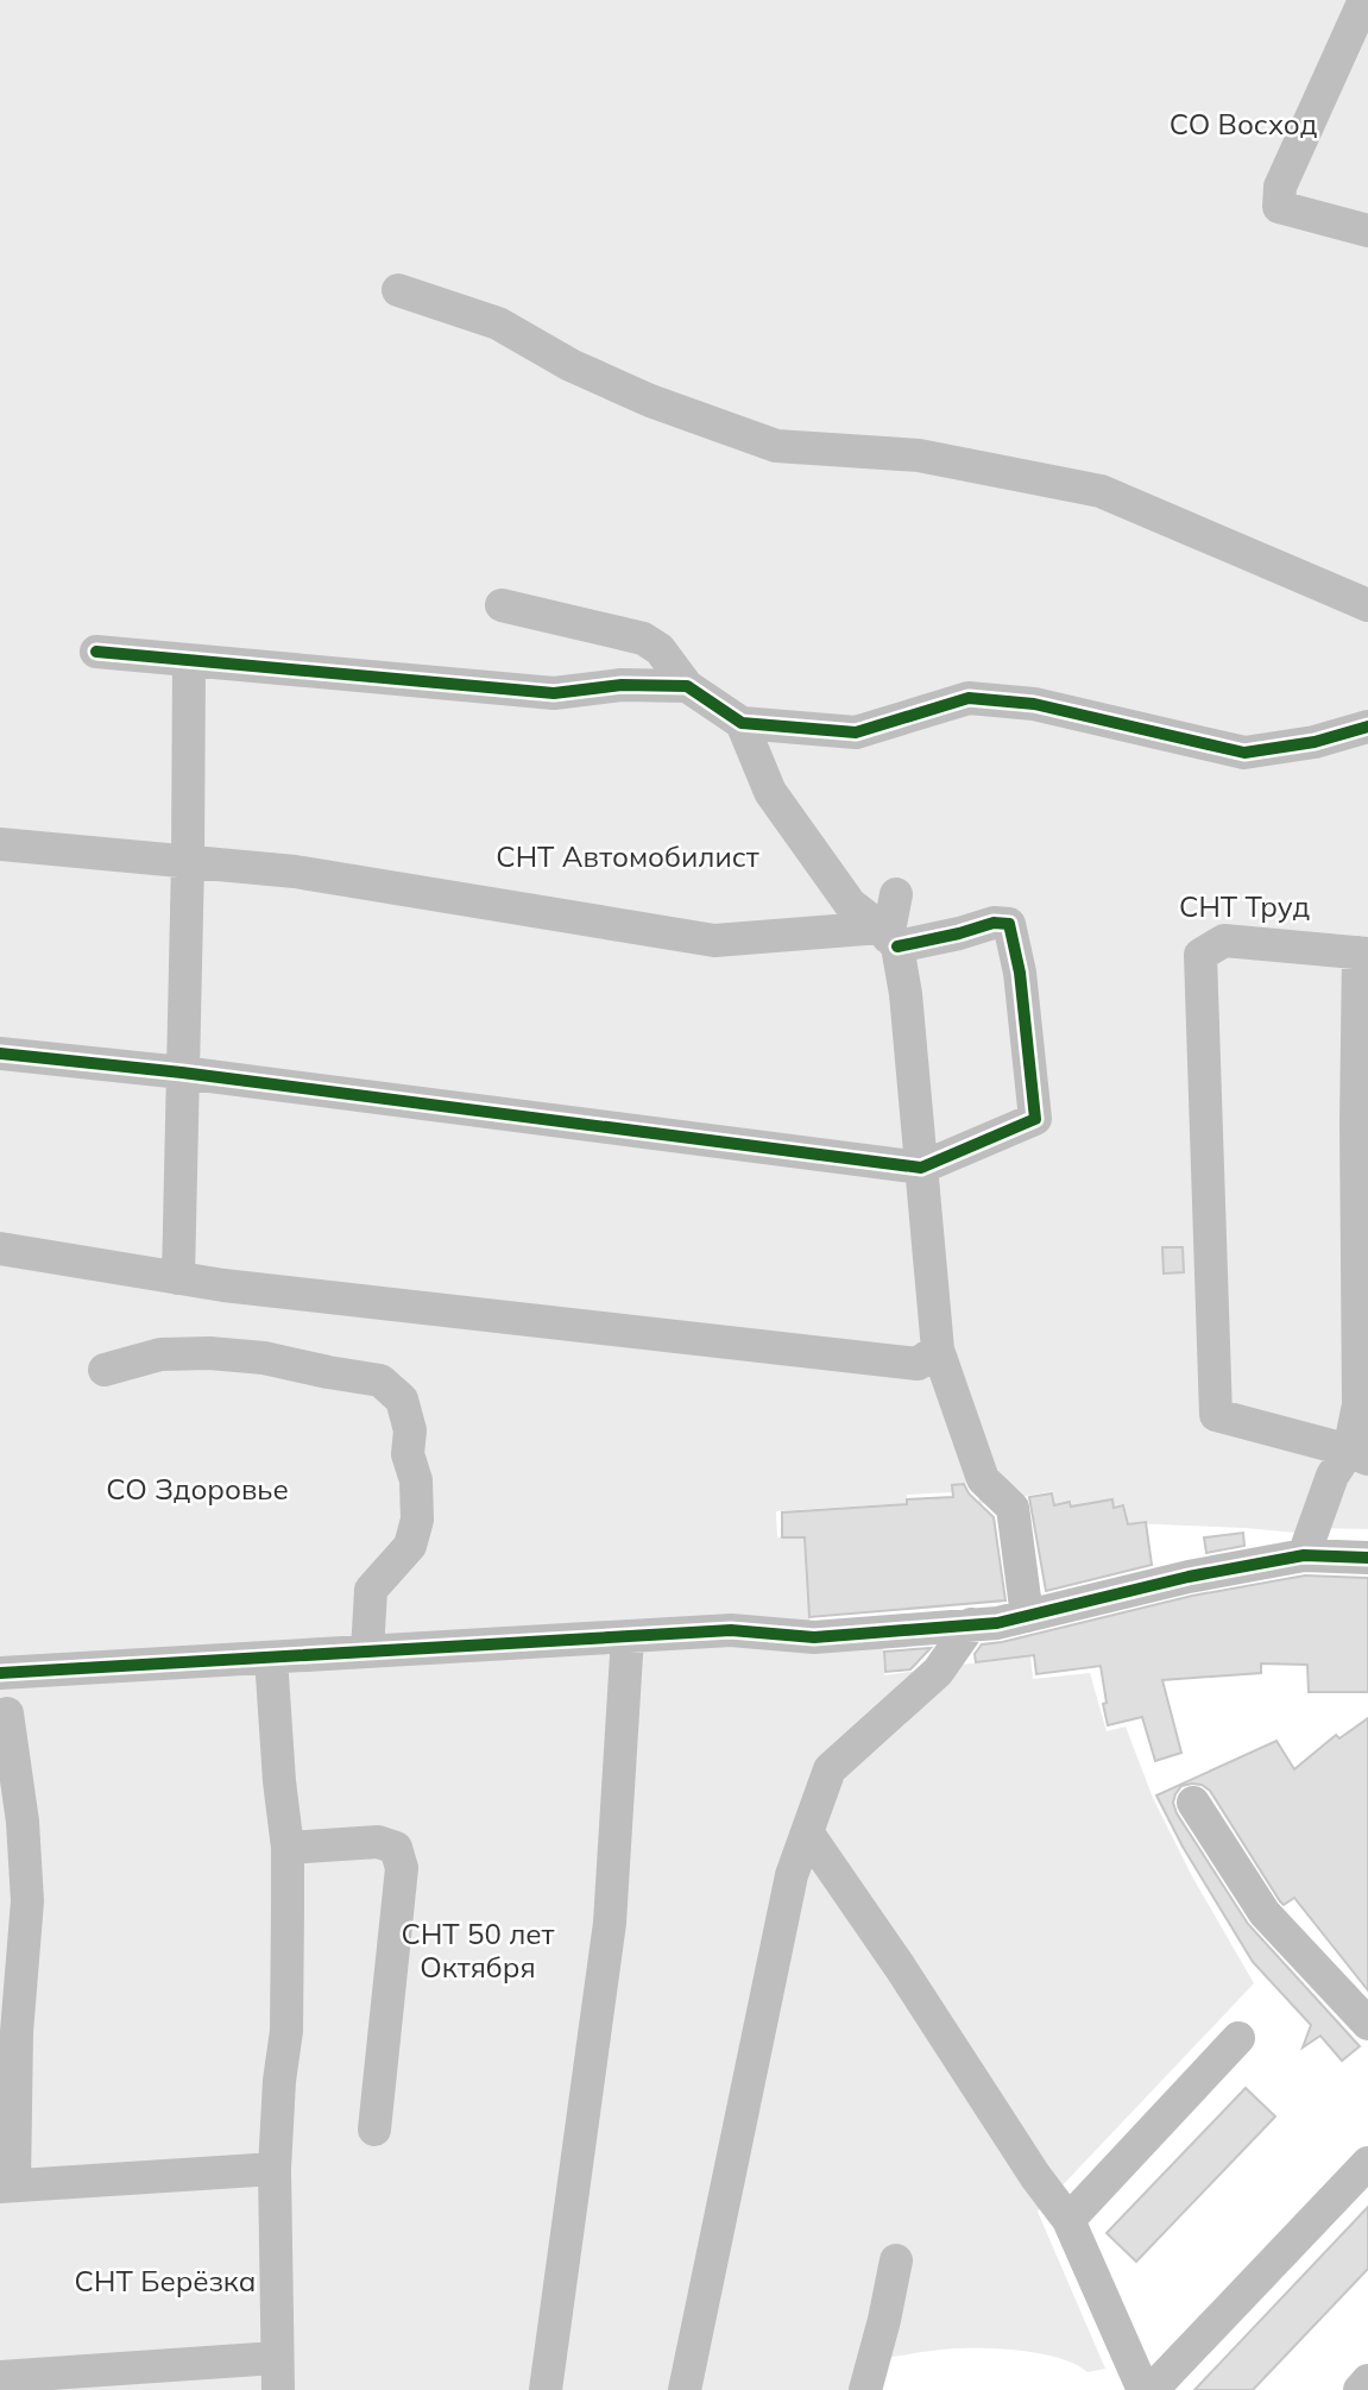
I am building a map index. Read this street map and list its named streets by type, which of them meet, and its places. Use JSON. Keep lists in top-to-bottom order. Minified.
{"parks":["СО Восход","СНТ Автомобилист","СНТ Труд","СО Здоровье","СНТ 50 лет Октября","СНТ Берёзка"]}
